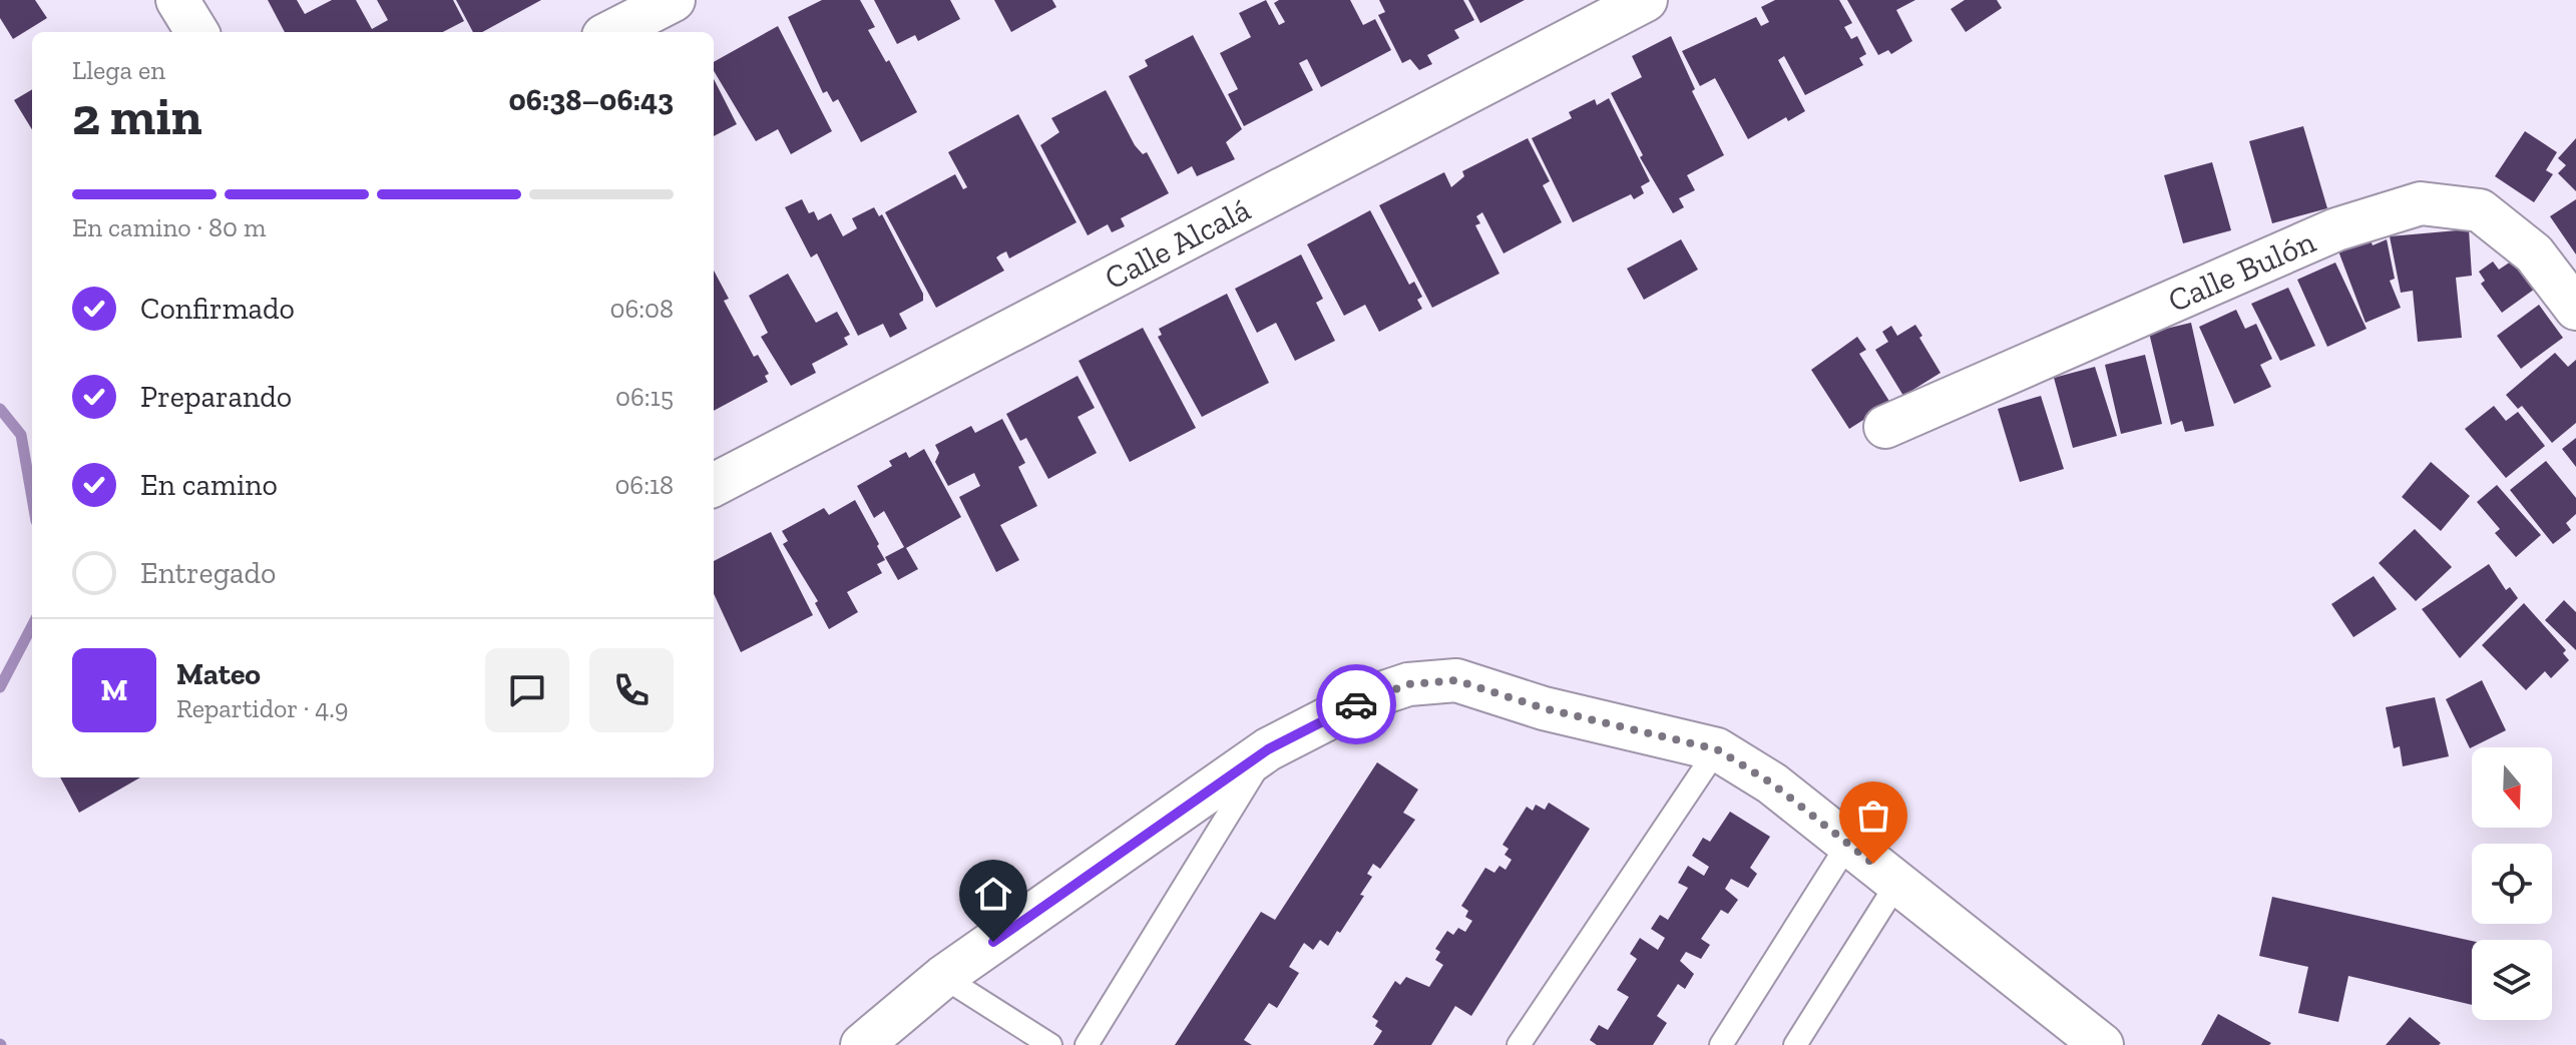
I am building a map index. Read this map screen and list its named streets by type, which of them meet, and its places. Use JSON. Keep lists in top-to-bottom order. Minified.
{"streets":{"street":["Calle Alcalá","Calle Bulón"]},"north":"bottom","page":{"heading":["2 min","Llega en","06:38–06:43"],"panel":["Mateo","Repartidor · 4.9"],"bar":"En camino · 80 m","list":[["Confirmado","06:08"],["Preparando","06:15"],["En camino","06:18"],"Entregado"],"round":"M"}}
